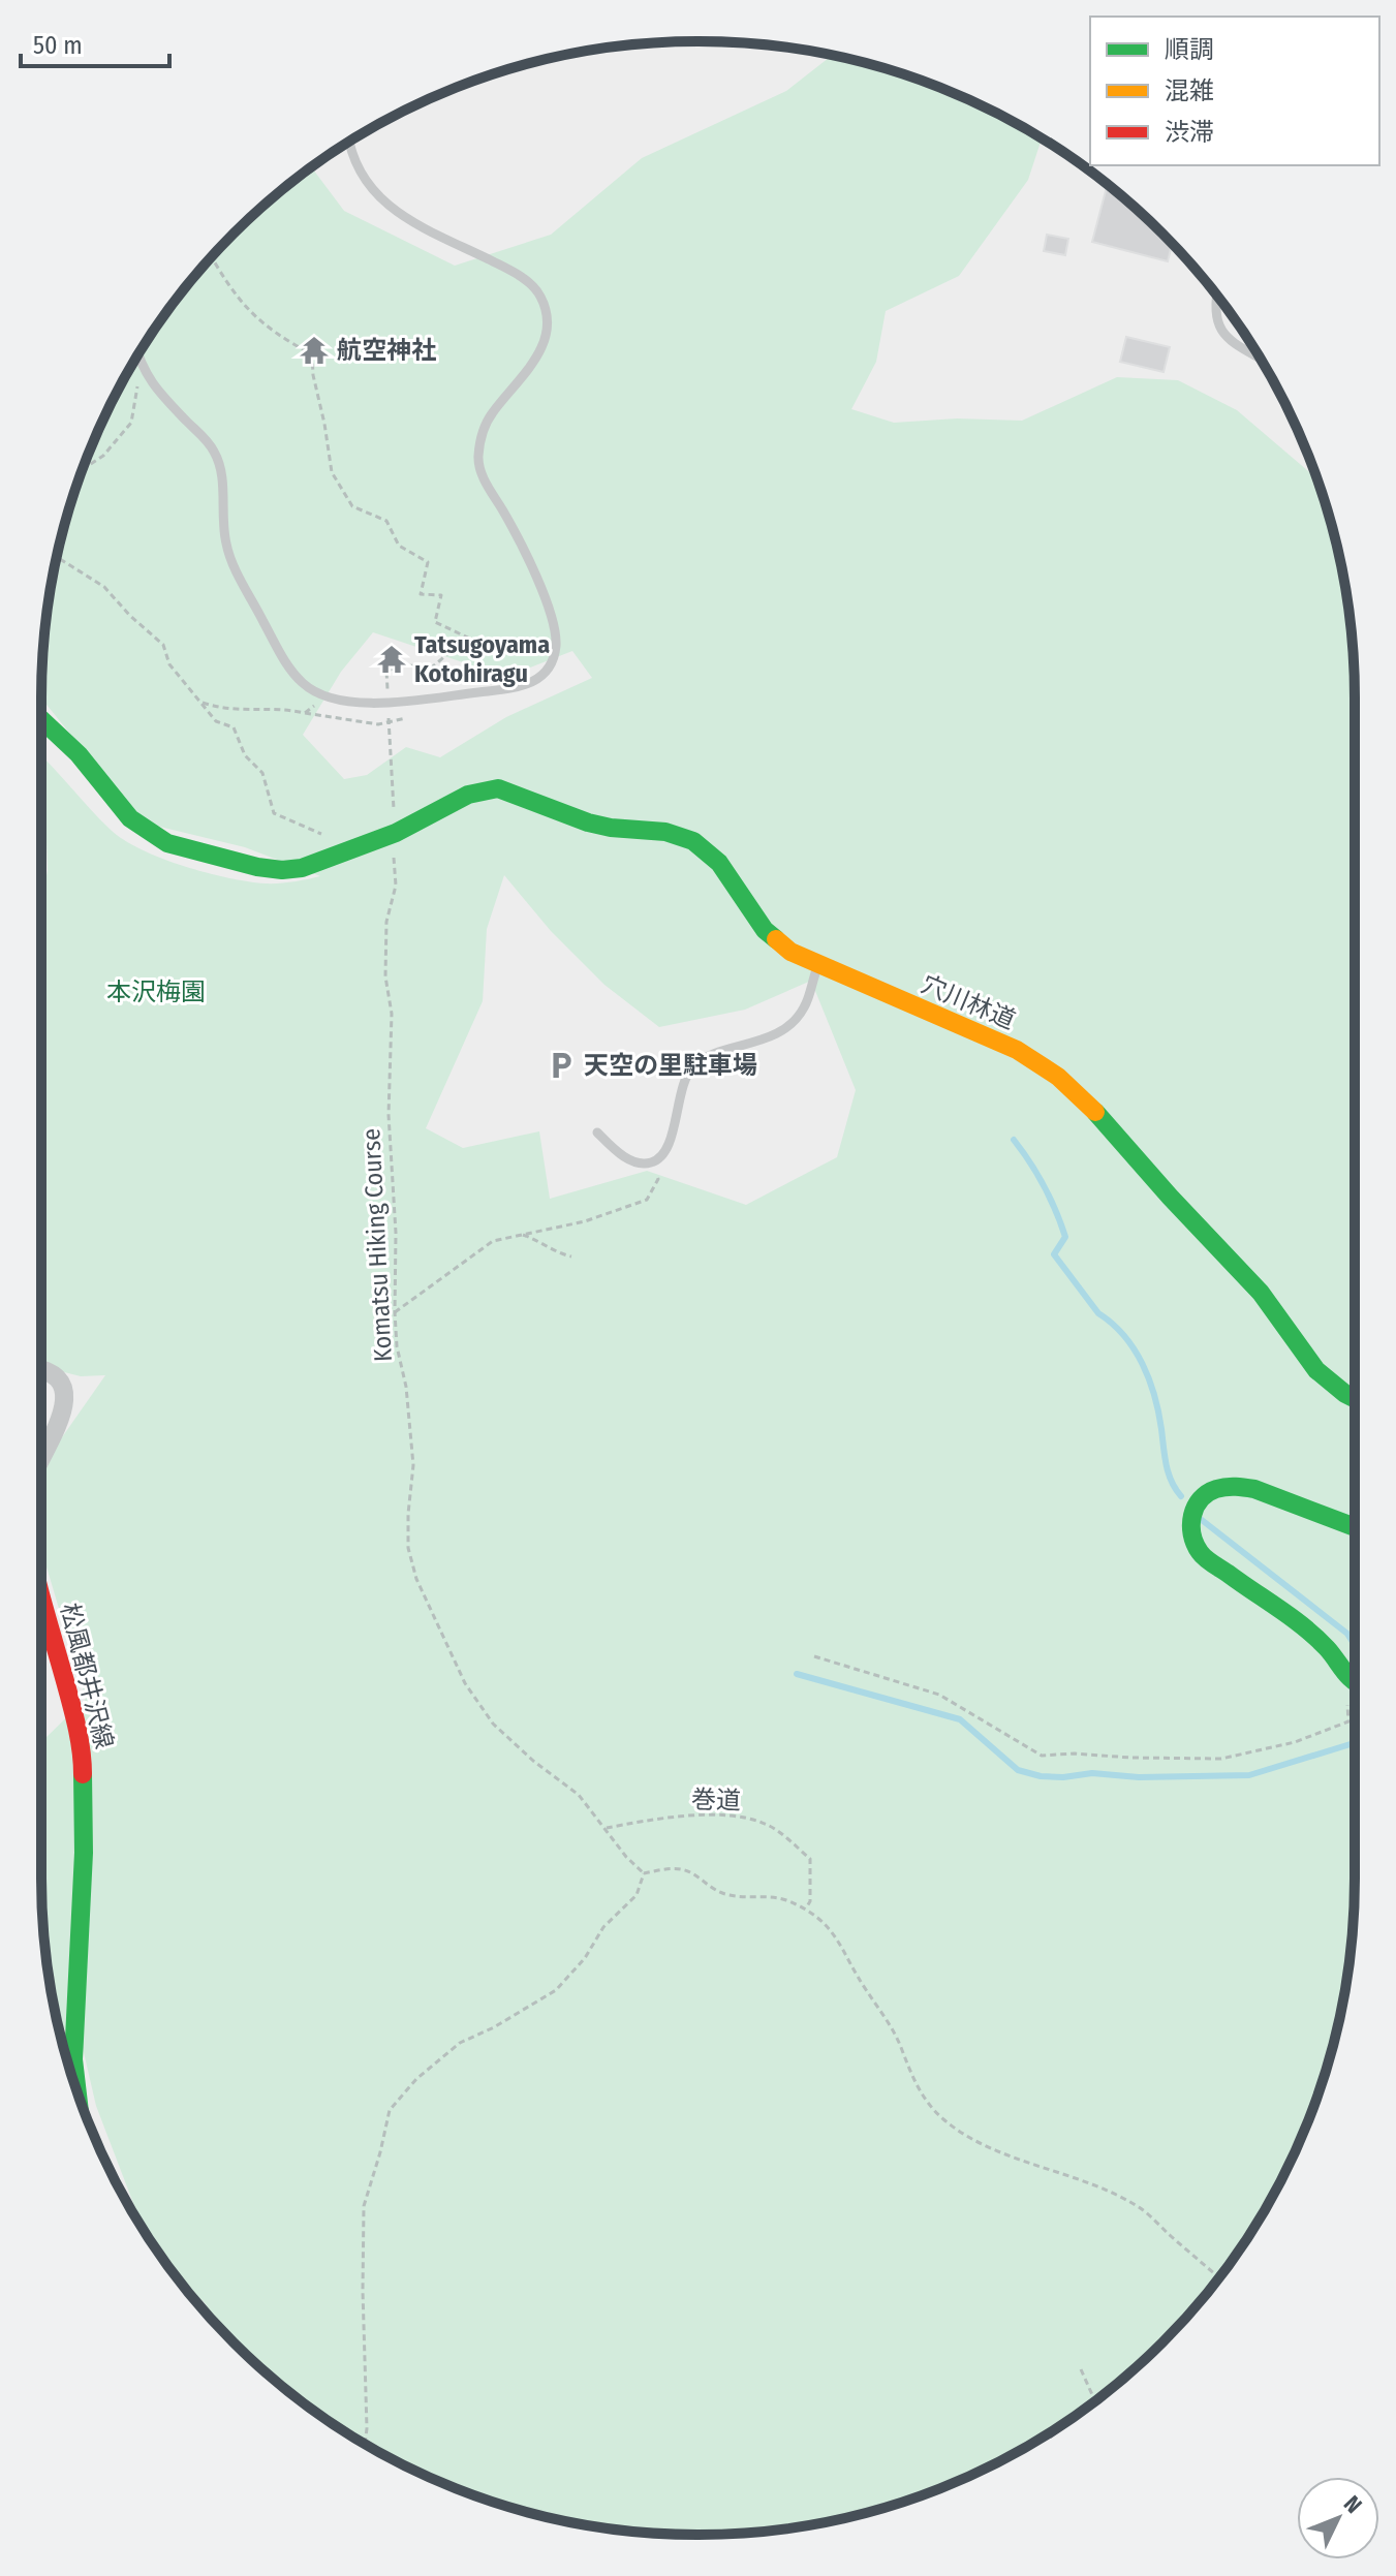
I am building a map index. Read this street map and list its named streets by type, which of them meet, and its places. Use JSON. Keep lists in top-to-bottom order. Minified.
{"streets":{"street":["穴川林道","松風都井沢線"],"path":["Komatsu Hiking Course","巻道"]},"crossings":[["穴川林道","Komatsu Hiking Course"],["Komatsu Hiking Course","巻道"]],"parks":["本沢梅園"],"places":{"temple":["航空神社","Tatsugoyama Kotohiragu"],"parking":["天空の里駐車場"]},"legend":["順調","混雑","渋滞"],"scale_bar":"50 m","north":"top right"}
